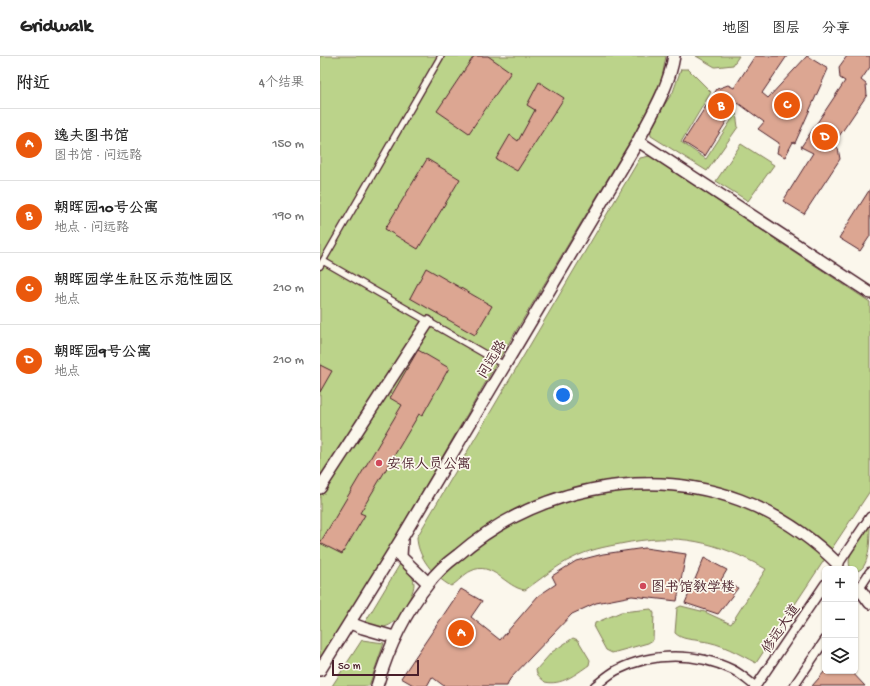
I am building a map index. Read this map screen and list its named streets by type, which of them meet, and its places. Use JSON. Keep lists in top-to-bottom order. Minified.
{"streets":{"street":["问远路","修远大道"]},"places":["安保人员公寓","图书馆教学楼"],"scale_bar":"50 m","page":{"header":"Gridwalk","nav":["地图","图层","分享"],"heading":["附近","4个结果"],"pins":["C","B","D","A"],"list":[{"mark":"A","name":"逸夫图书馆","note":"图书馆 · 问远路","value":"150 m"},{"mark":"B","name":"朝晖园10号公寓","note":"地点 · 问远路","value":"190 m"},{"mark":"C","name":"朝晖园学生社区示范性园区","note":"地点","value":"210 m"},{"mark":"D","name":"朝晖园9号公寓","note":"地点","value":"210 m"}],"map_buttons":["+","−"],"scale":"50 m"}}
